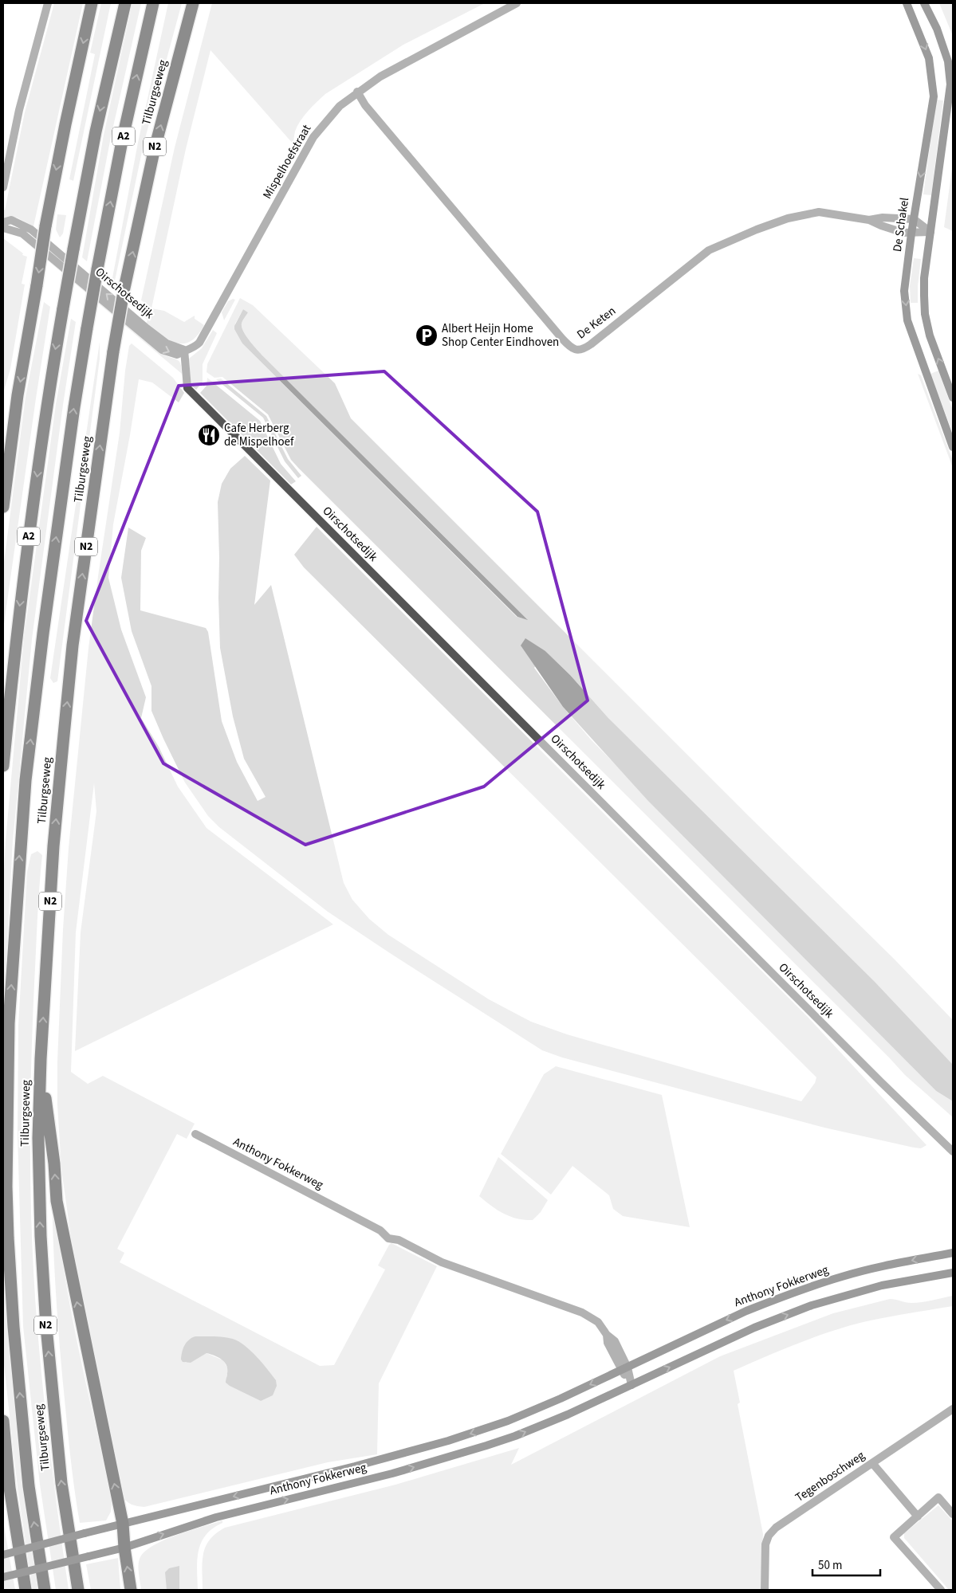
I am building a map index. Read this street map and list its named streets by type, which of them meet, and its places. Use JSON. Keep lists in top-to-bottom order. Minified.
{"streets":{"highway":["Tilburgseweg","A2","N2"],"main road":["De Schakel","Anthony Fokkerweg"],"street":["Mispelhoefstraat","Oirschotsedijk","De Keten","Tegenboschweg"]},"crossings":[["Tilburgseweg","N2"],["N2","Anthony Fokkerweg"],["Mispelhoefstraat","Oirschotsedijk"],["Mispelhoefstraat","De Keten"],["De Schakel","De Keten"]],"places":{"parking":["Albert Heijn Home Shop Center Eindhoven"],"restaurant":["Cafe Herberg de Mispelhoef"]},"scale_bar":"50 m"}
